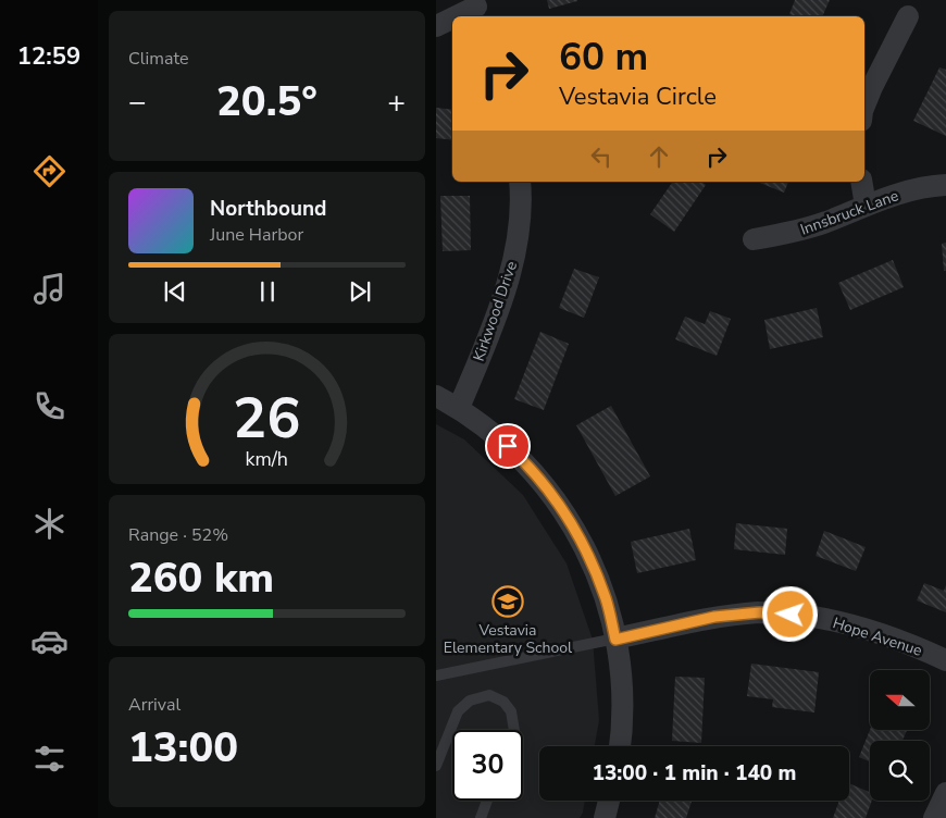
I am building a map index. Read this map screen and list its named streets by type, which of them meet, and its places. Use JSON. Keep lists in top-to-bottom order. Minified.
{"streets":{"street":["Innsbruck Lane","Kirkwood Drive","Hope Avenue"]},"places":{"school or university":["Vestavia Elementary School"]},"north":"left","page":{"tabs":"12:59","tile":["Climate",["Range · 52%","260 km"],["Arrival","13:00"]],"turn":["60 m","Vestavia Circle"],"heat":["−","20.5°","+"],"song":["Northbound","June Harbor"],"limit":"30","trip":"13:00 · 1 min · 140 m","gauge":["26","km/h"]}}
